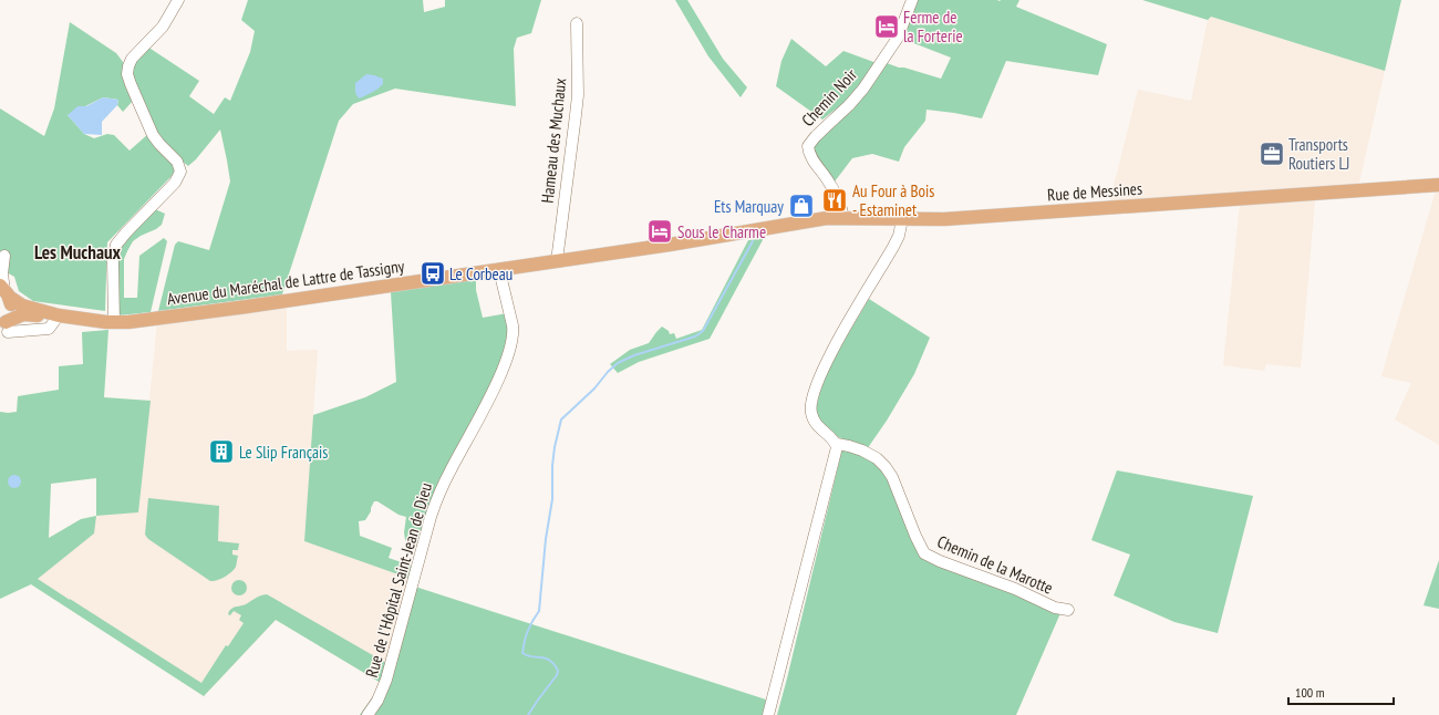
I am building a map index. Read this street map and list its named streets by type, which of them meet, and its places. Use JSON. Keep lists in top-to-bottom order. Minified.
{"streets":{"main road":["Rue de Messines","Avenue du Maréchal de Lattre de Tassigny"],"street":["Chemin Noir","Hameau des Muchaux","Chemin de la Marotte","Rue de l'Hôpital Saint-Jean de Dieu"]},"crossings":[["Chemin Noir","Rue de Messines"],["Hameau des Muchaux","Avenue du Maréchal de Lattre de Tassigny"],["Rue de Messines","Avenue du Maréchal de Lattre de Tassigny"],["Rue de Messines","Chemin de la Marotte"],["Avenue du Maréchal de Lattre de Tassigny","Rue de l'Hôpital Saint-Jean de Dieu"]],"districts":["Les Muchaux"],"places":{"hotel":["Ferme de la Forterie","Sous le Charme"],"office":["Transports Routiers LJ"],"restaurant":["Au Four à Bois - Estaminet"],"shop":["Ets Marquay"],"bus stop":["Le Corbeau"],"building":["Le Slip Français"]},"scale_bar":"100 m"}
